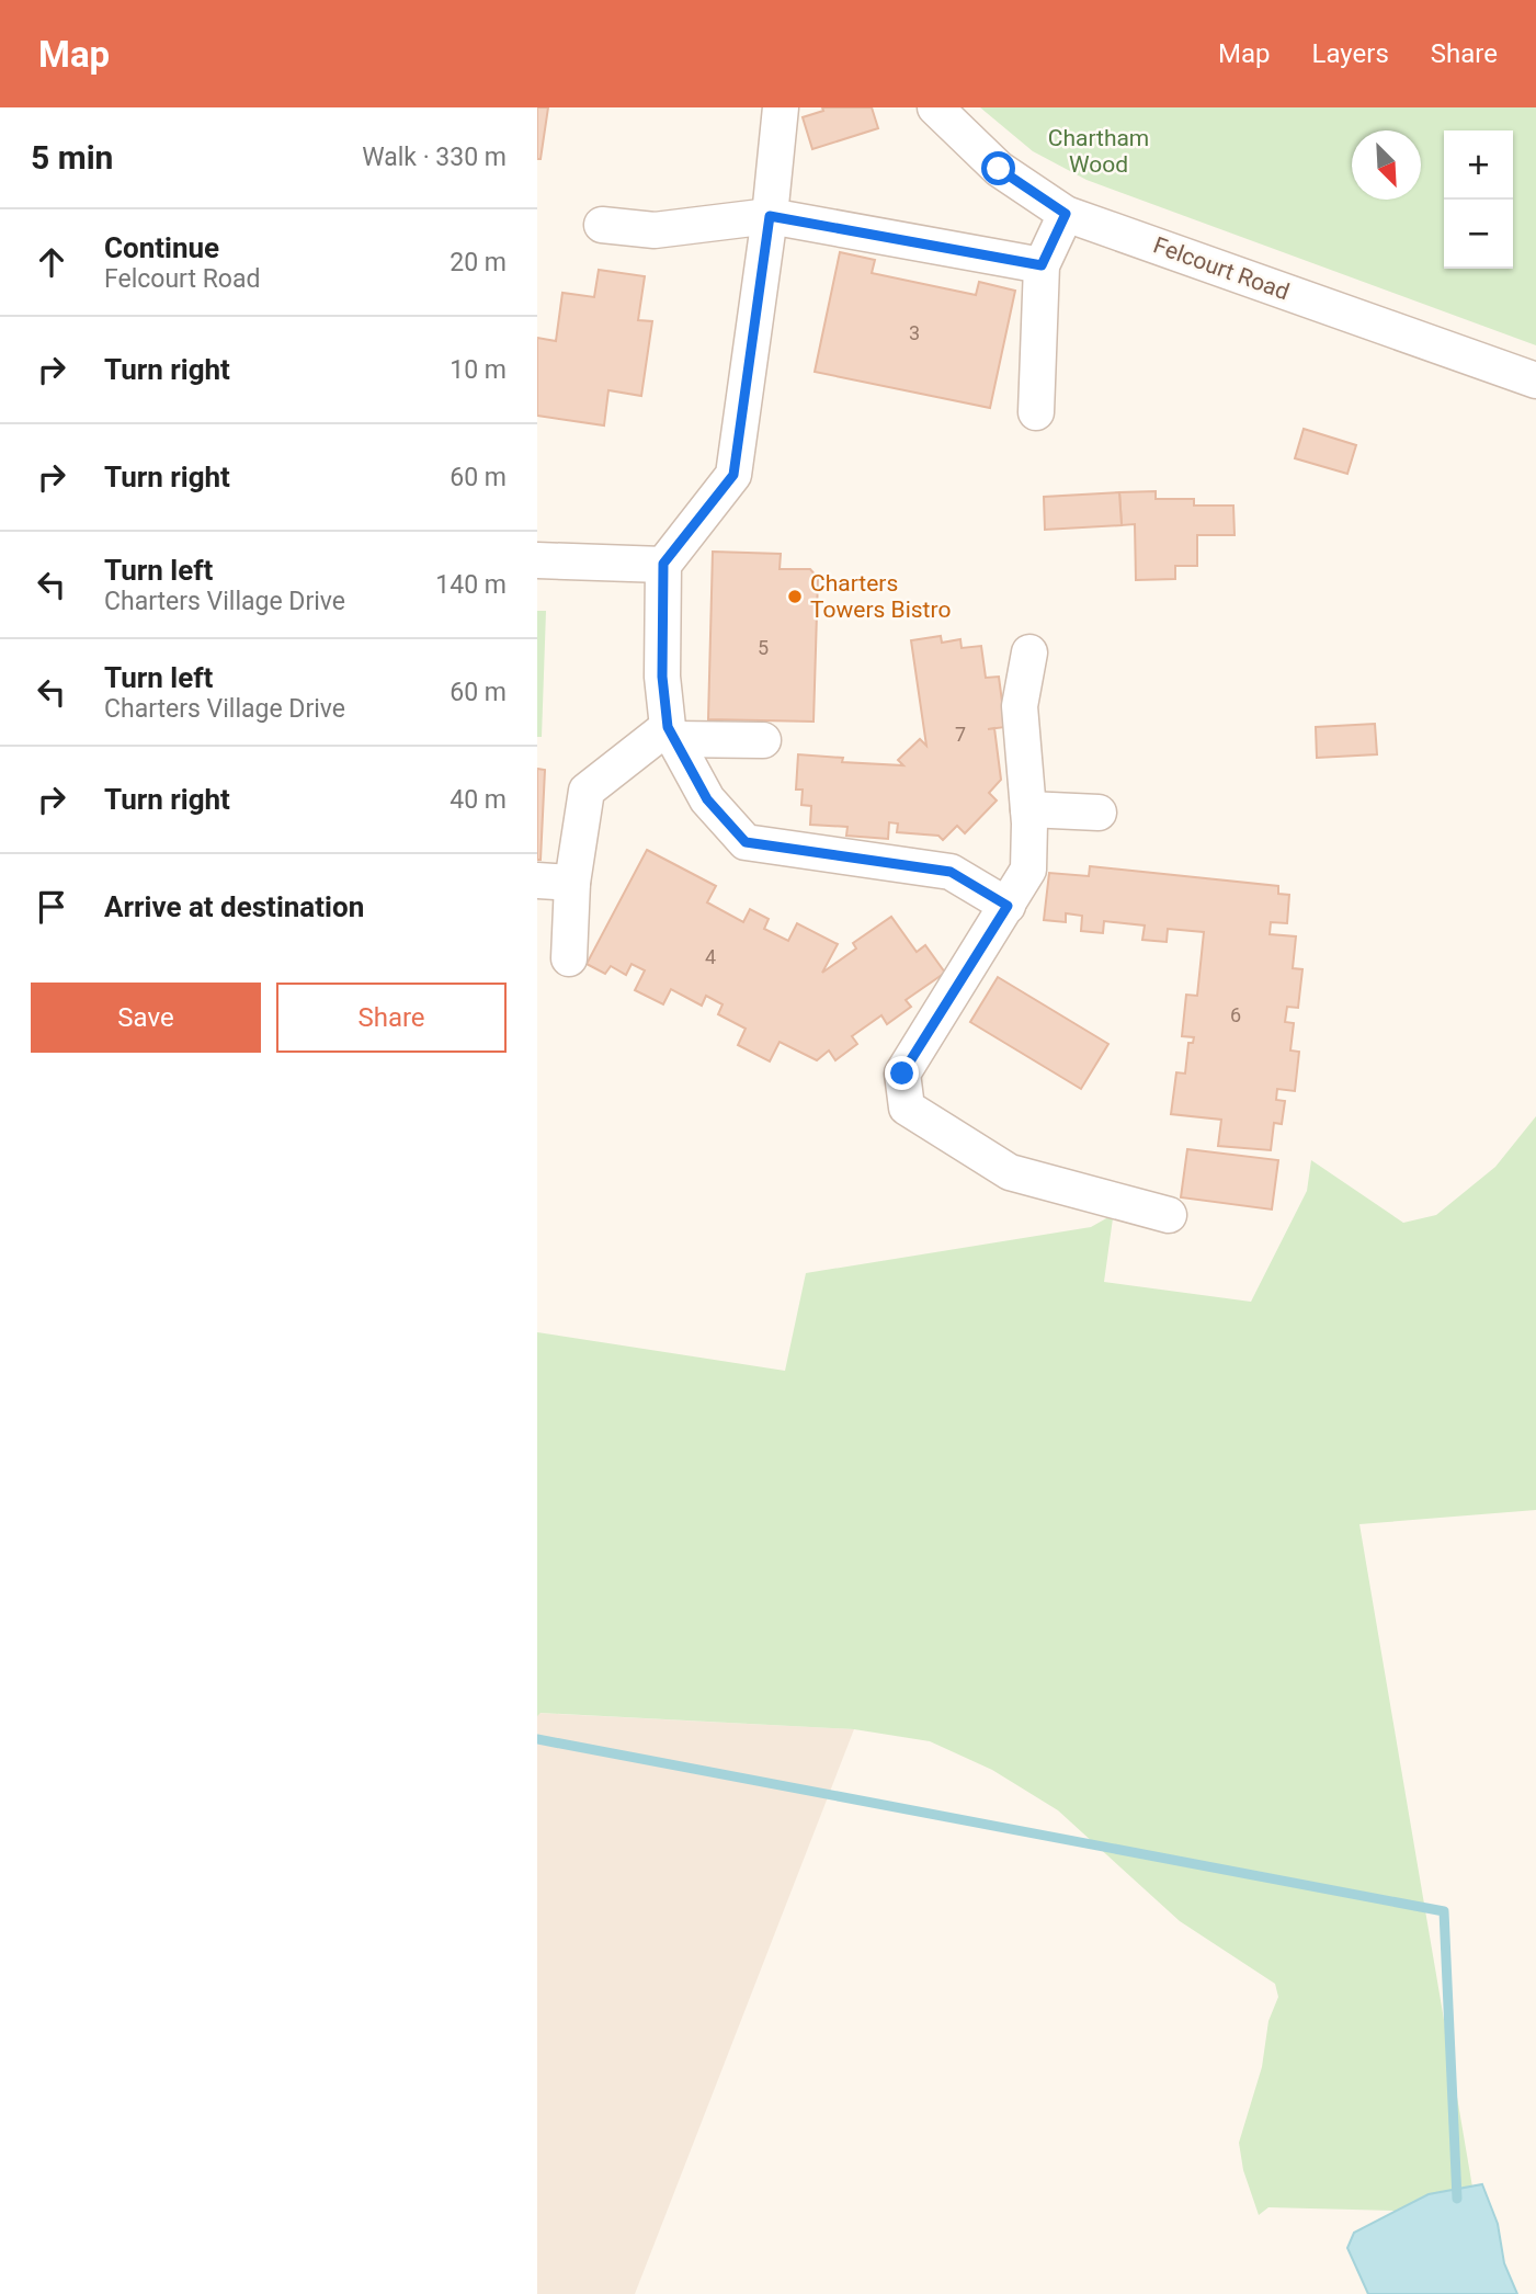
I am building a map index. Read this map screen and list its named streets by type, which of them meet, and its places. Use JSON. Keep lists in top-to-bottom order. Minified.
{"streets":{"street":["Felcourt Road"]},"parks":["Chartham Wood"],"places":["Charters Towers Bistro"],"house_numbers":["3","5","7","4","6"],"north":"bottom right","page":{"header":"Map","nav":["Map","Layers","Share"],"heading":["5 min","Walk · 330 m"],"map_buttons":["+","−"],"list":[["Continue","Felcourt Road","20 m"],["Turn right","10 m"],["Turn right","60 m"],["Turn left","Charters Village Drive","140 m"],["Turn left","Charters Village Drive","60 m"],["Turn right","40 m"],"Arrive at destination"],"buttons":["Save","Share"]}}
